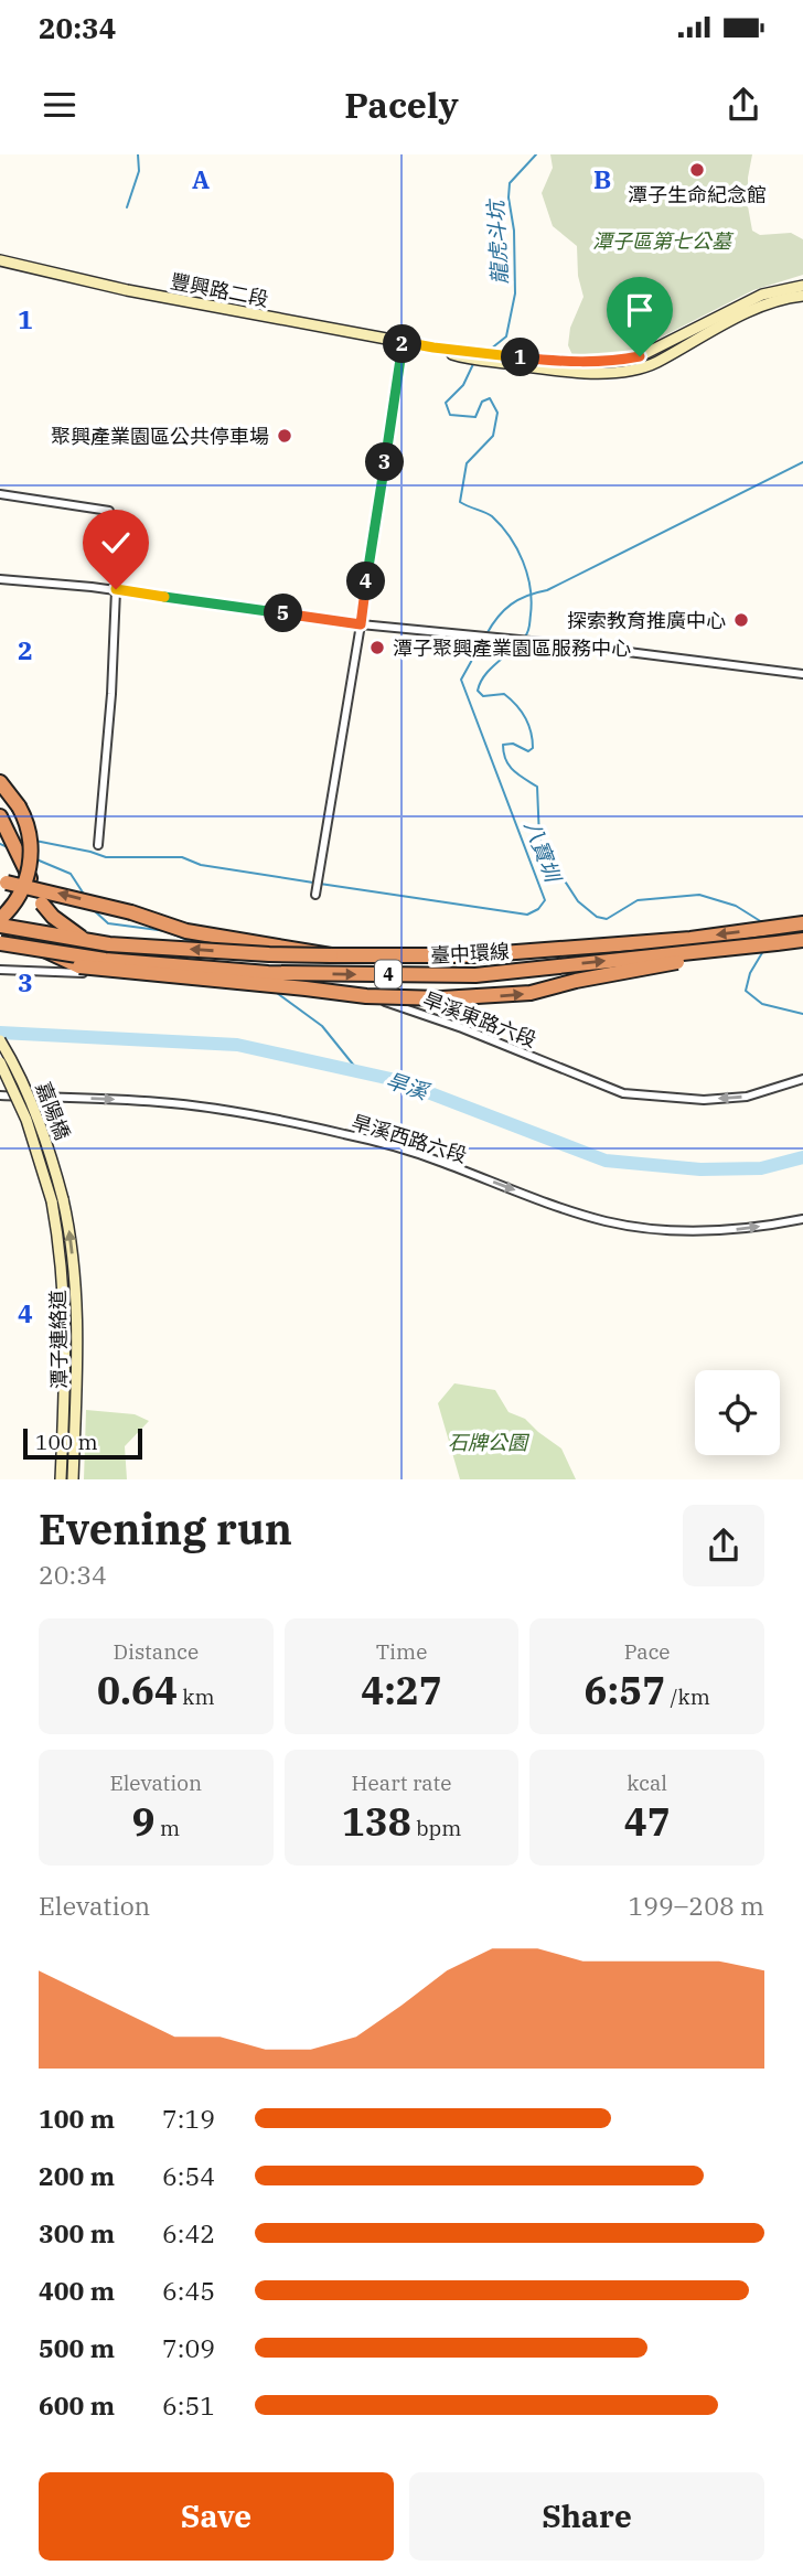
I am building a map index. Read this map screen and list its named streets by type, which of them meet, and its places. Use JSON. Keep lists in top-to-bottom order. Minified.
{"streets":{"highway":["臺中環線","4"],"street":["豐興路二段","旱溪東路六段","嘉陽橋","旱溪西路六段","潭子連絡道"]},"crossings":[["嘉陽橋","潭子連絡道"]],"one_way":["旱溪東路六段","旱溪西路六段"],"water":["龍虎斗坑","八寶圳","旱溪"],"parks":["潭子區第七公墓","石牌公園"],"places":["潭子生命紀念館","聚興產業園區公共停車場","探索教育推廣中心","潭子聚興產業園區服務中心"],"scale_bar":"100 m","page":{"status":"20:34","header":"Pacely","pins":["2","1","3","4","5"],"scale":"100 m","heading":["Evening run","20:34"],"stats":[["Distance","0.64 km"],["Time","4:27"],["Pace","6:57 /km"],["Elevation","9 m"],["Heart rate","138 bpm"],["kcal","47"]],"chart":["Elevation","199–208 m"],"list":[{"name":"100 m","note":"7:19"},{"name":"200 m","note":"6:54"},{"name":"300 m","note":"6:42"},{"name":"400 m","note":"6:45"},{"name":"500 m","note":"7:09"},{"name":"600 m","note":"6:51"}],"buttons":["Save","Share"]},"grid":{"columns":["A","B"],"rows":["1","2","3","4"]}}
